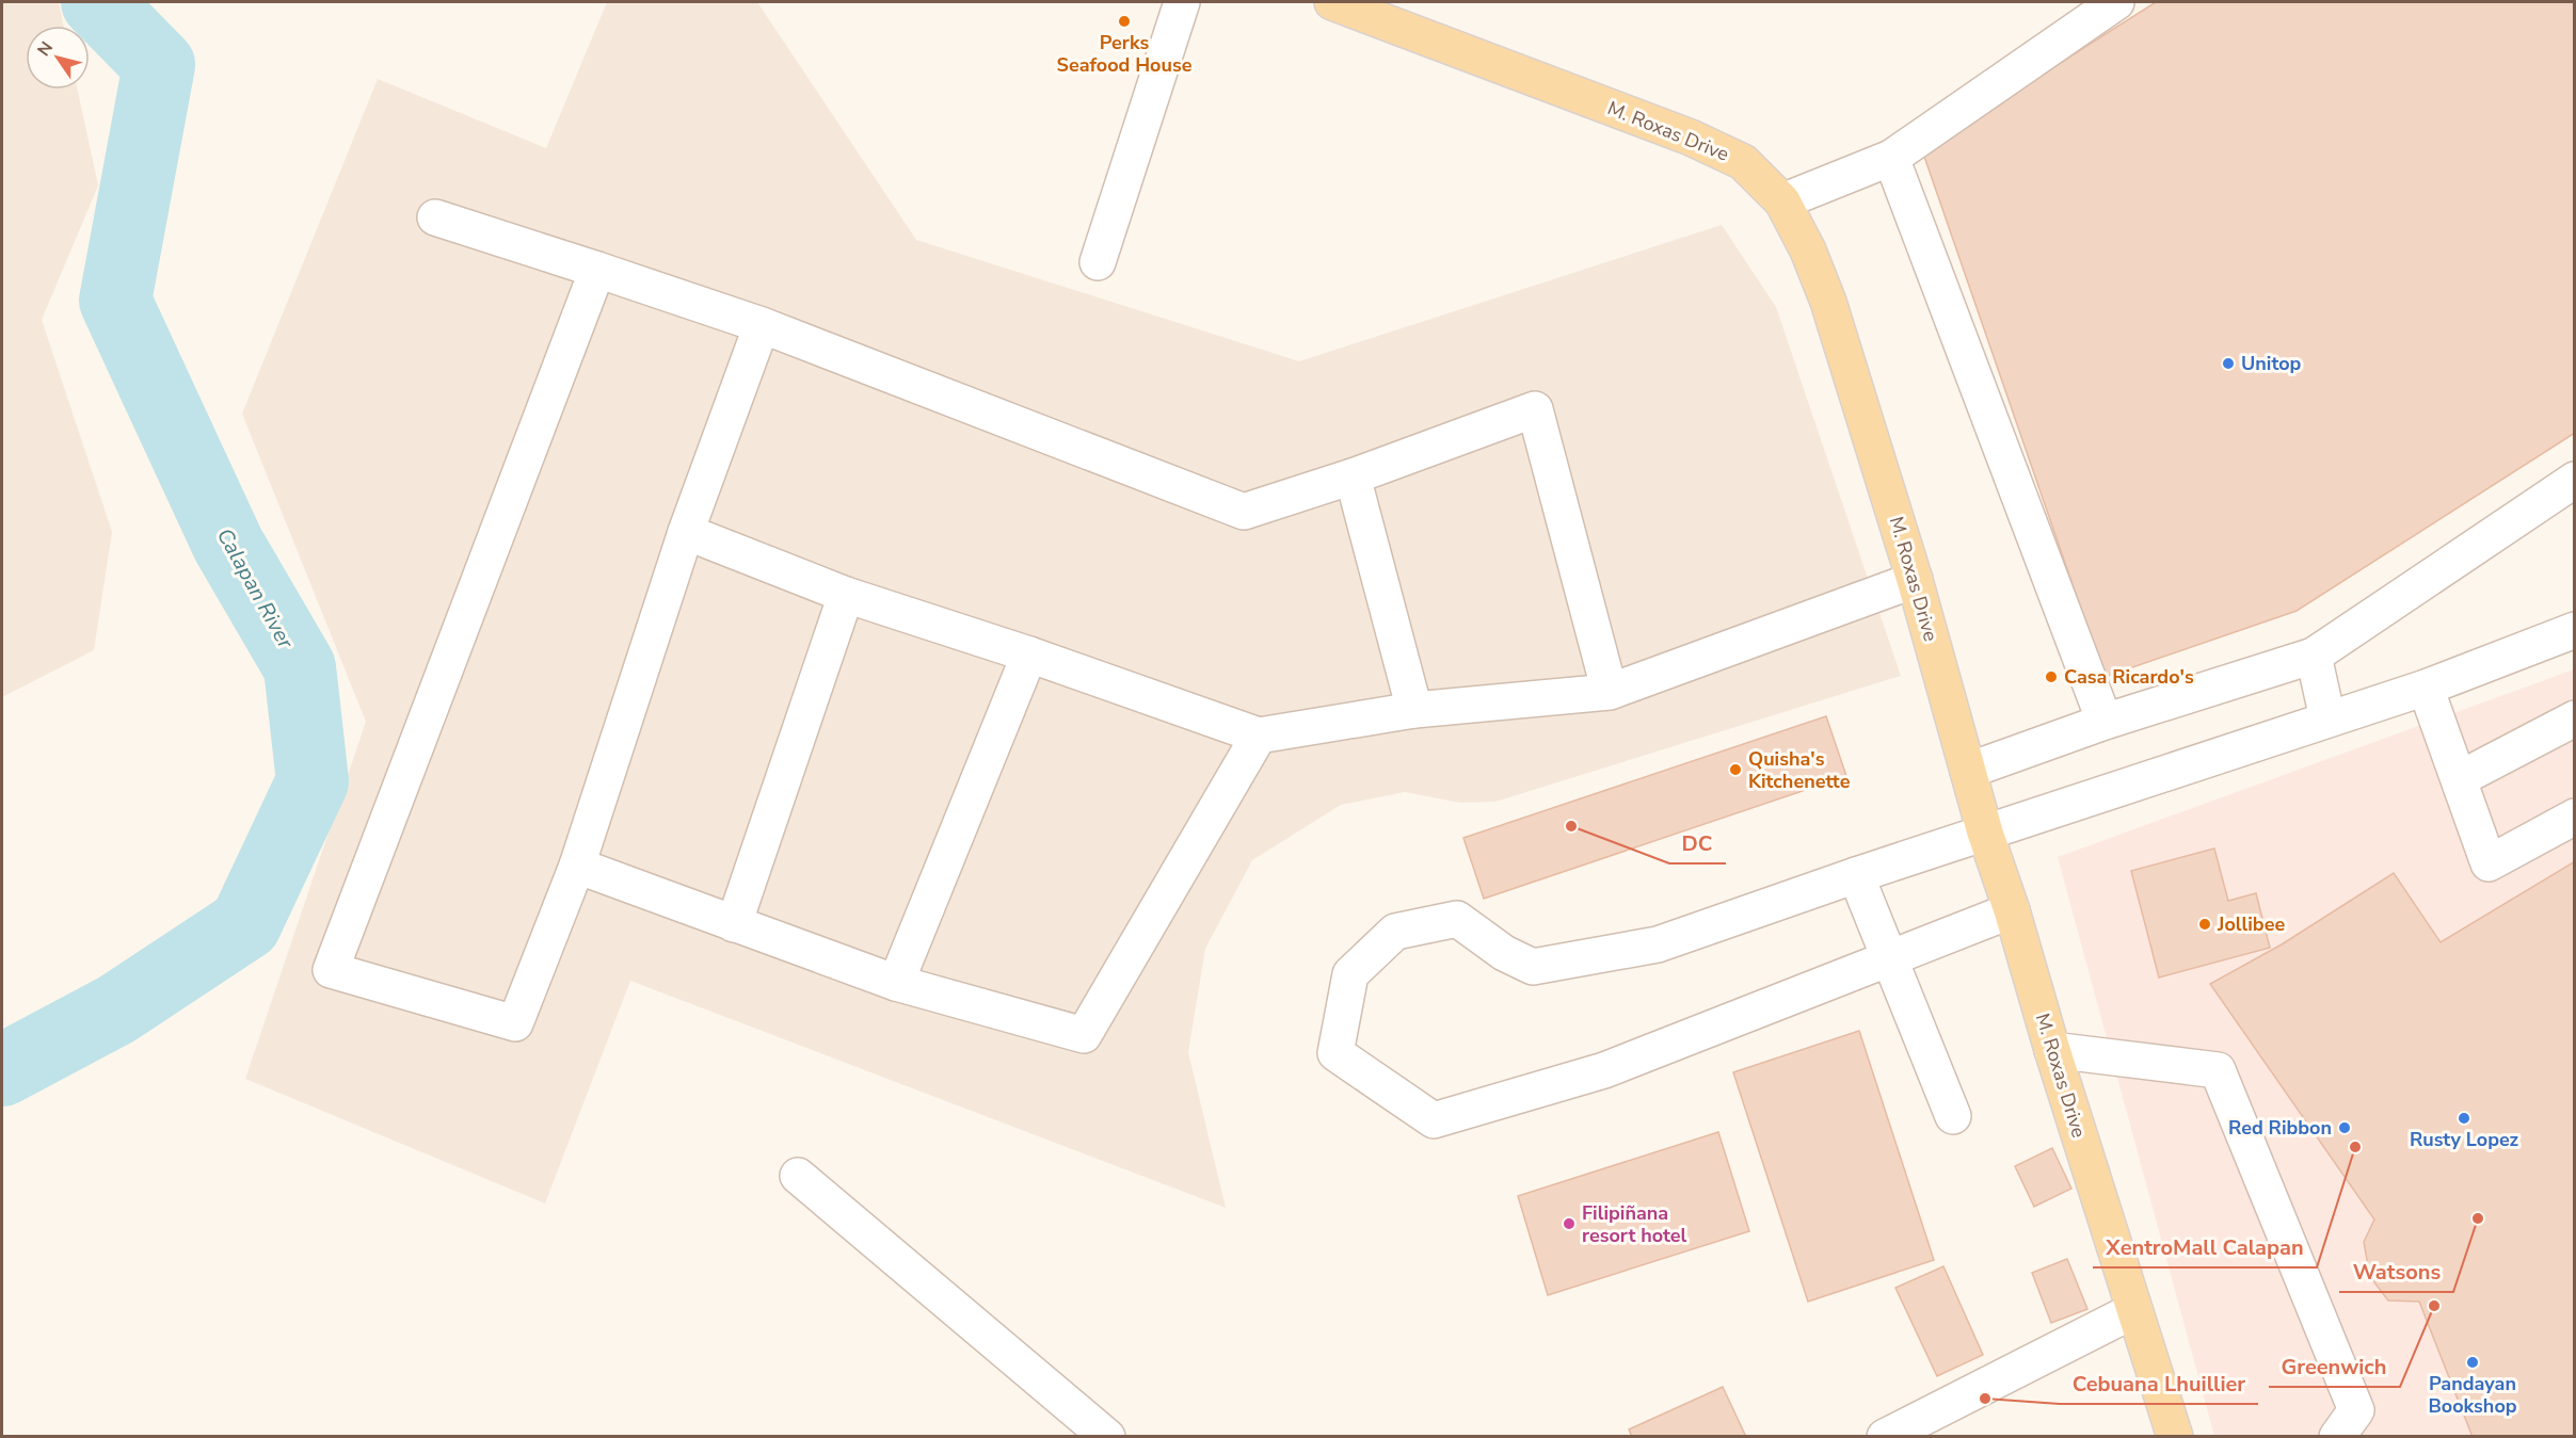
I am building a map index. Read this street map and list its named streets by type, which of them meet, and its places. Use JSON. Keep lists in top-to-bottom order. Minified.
{"streets":{"main road":["M. Roxas Drive"]},"water":["Calapan River"],"places":["Perks Seafood House","Unitop","Casa Ricardo's","Quisha's Kitchenette","DC","Jollibee","Rusty Lopez","Red Ribbon","XentroMall Calapan","Watsons","Filipiñana resort hotel","Greenwich","Pandayan Bookshop","Cebuana Lhuillier"],"north":"top left"}
